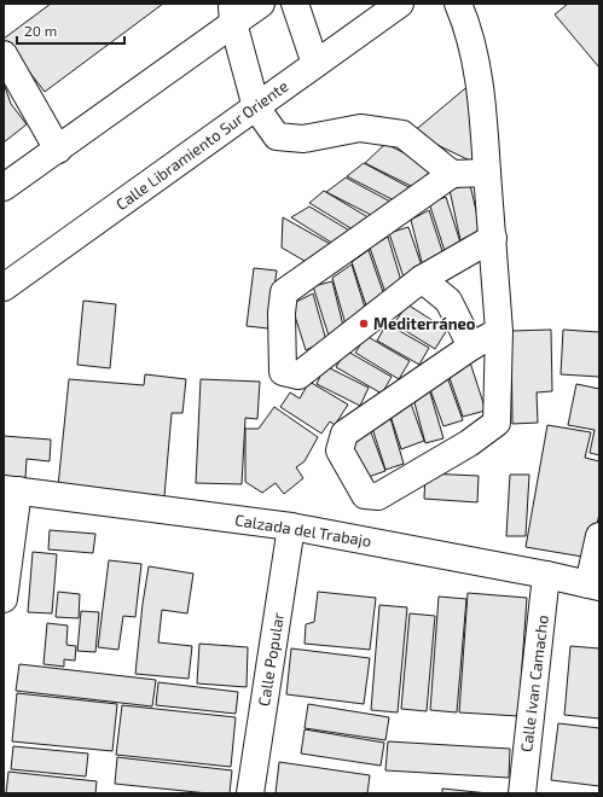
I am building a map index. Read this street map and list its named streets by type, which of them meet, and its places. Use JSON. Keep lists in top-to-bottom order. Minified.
{"streets":{"street":["Calle Libramiento Sur Oriente","Calzada del Trabajo","Calle Popular","Calle Ivan Camacho"]},"crossings":[["Calzada del Trabajo","Calle Popular"],["Calzada del Trabajo","Calle Ivan Camacho"]],"places":["Mediterráneo"],"scale_bar":"20 m"}
